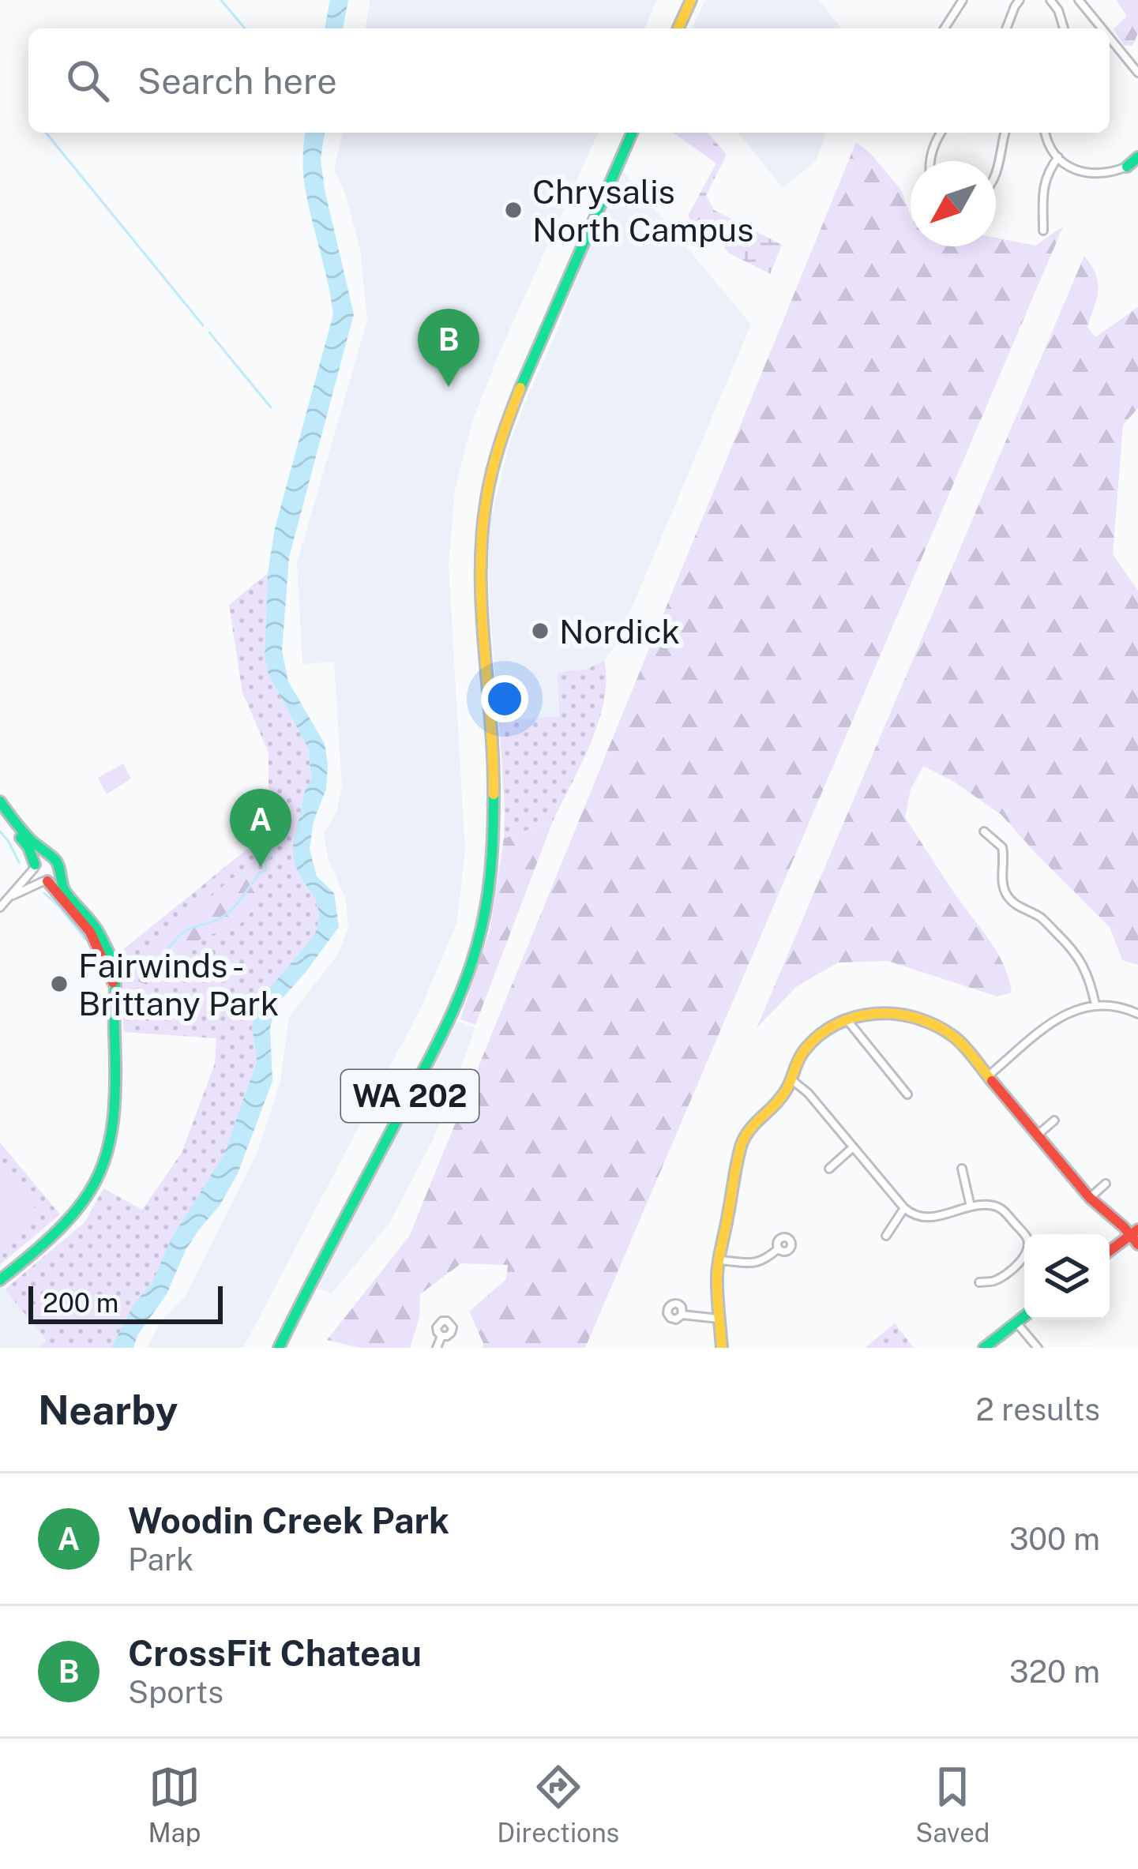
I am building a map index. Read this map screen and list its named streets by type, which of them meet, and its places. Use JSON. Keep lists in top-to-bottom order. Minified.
{"streets":{"main road":["WA 202"]},"places":["Chrysalis North Campus","Nordick","Fairwinds - Brittany Park"],"scale_bar":"200 m","north":"bottom left","page":{"search":"Search here","pins":["B","A"],"scale":"200 m","heading":["Nearby","2 results"],"list":[{"mark":"A","name":"Woodin Creek Park","note":"Park","value":"300 m"},{"mark":"B","name":"CrossFit Chateau","note":"Sports","value":"320 m"}],"nav":["Map","Directions","Saved"]}}
